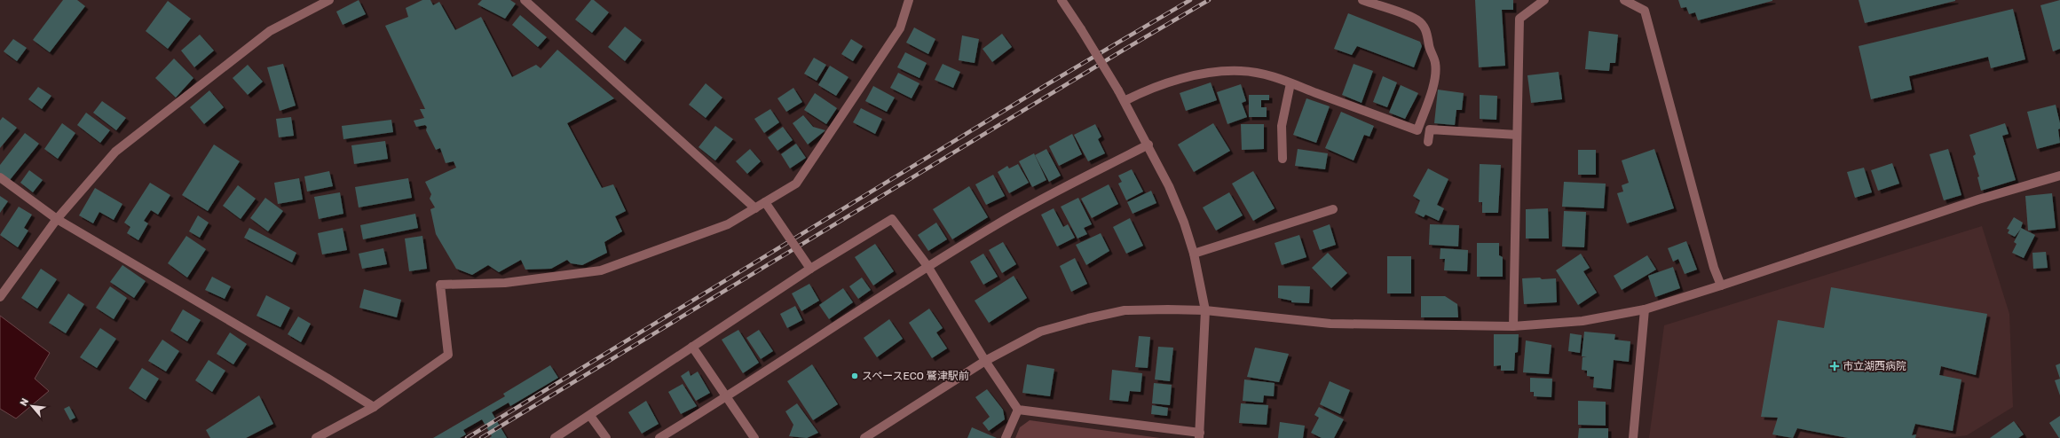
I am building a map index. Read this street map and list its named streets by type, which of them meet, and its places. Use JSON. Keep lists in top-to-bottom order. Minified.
{"places":{"health":["市立湖西病院"],"other":["スペースECO 鷲津駅前"]},"north":"top left"}
